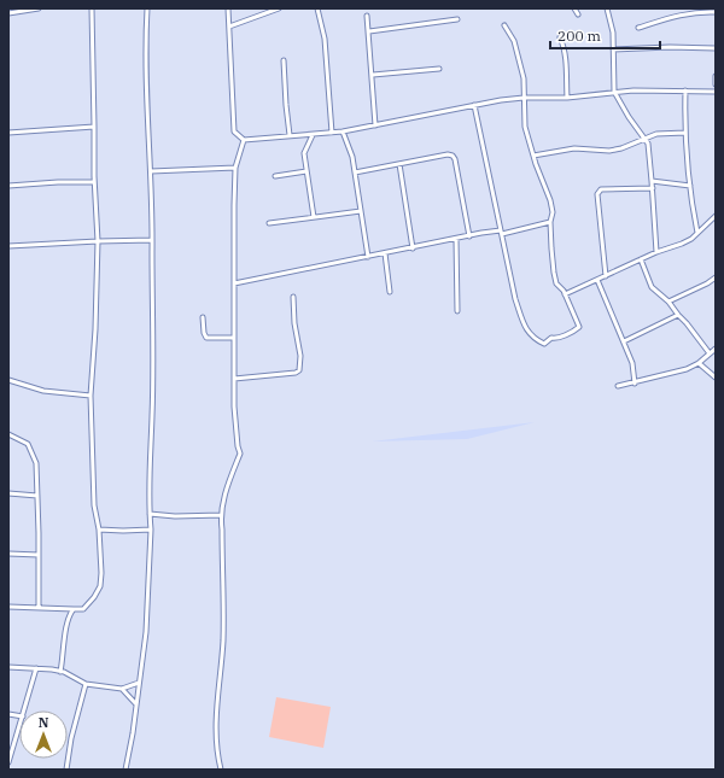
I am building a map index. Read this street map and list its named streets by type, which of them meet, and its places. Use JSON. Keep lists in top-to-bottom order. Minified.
{"scale_bar":"200 m","north":"top"}
